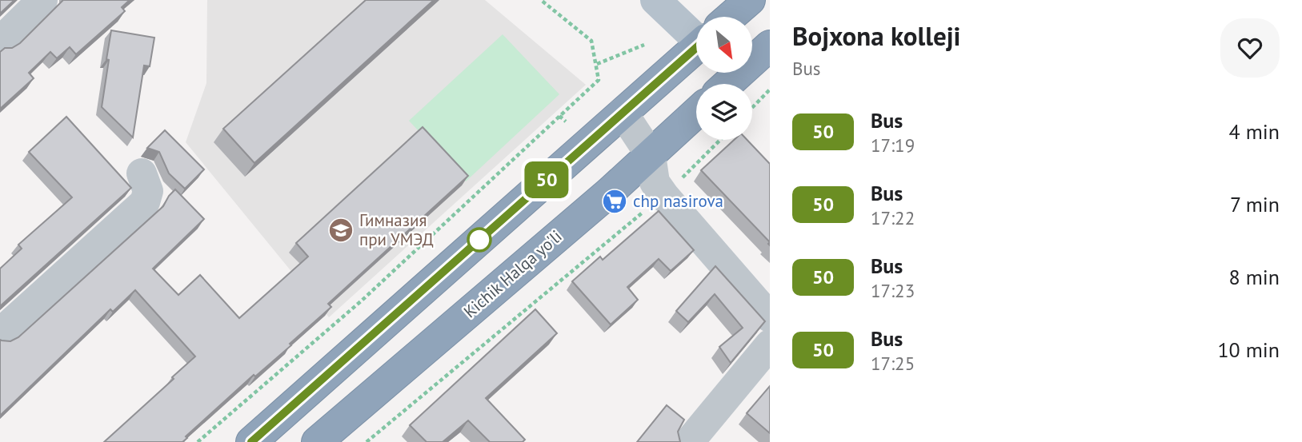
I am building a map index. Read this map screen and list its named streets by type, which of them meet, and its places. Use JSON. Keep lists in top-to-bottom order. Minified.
{"streets":{"highway":["Kichik Halqa yo'li"]},"places":{"supermarket":["chp nasirova"],"school or university":["Гимназия при УМЭД"]},"lines":["bus line 50"],"north":"bottom right","page":{"on_map":"50","heading":["Bojxona kolleji","Bus"],"list":[{"mark":"50","name":"Bus","note":"17:19","value":"4 min"},{"mark":"50","name":"Bus","note":"17:22","value":"7 min"},{"mark":"50","name":"Bus","note":"17:23","value":"8 min"},{"mark":"50","name":"Bus","note":"17:25","value":"10 min"}]}}
